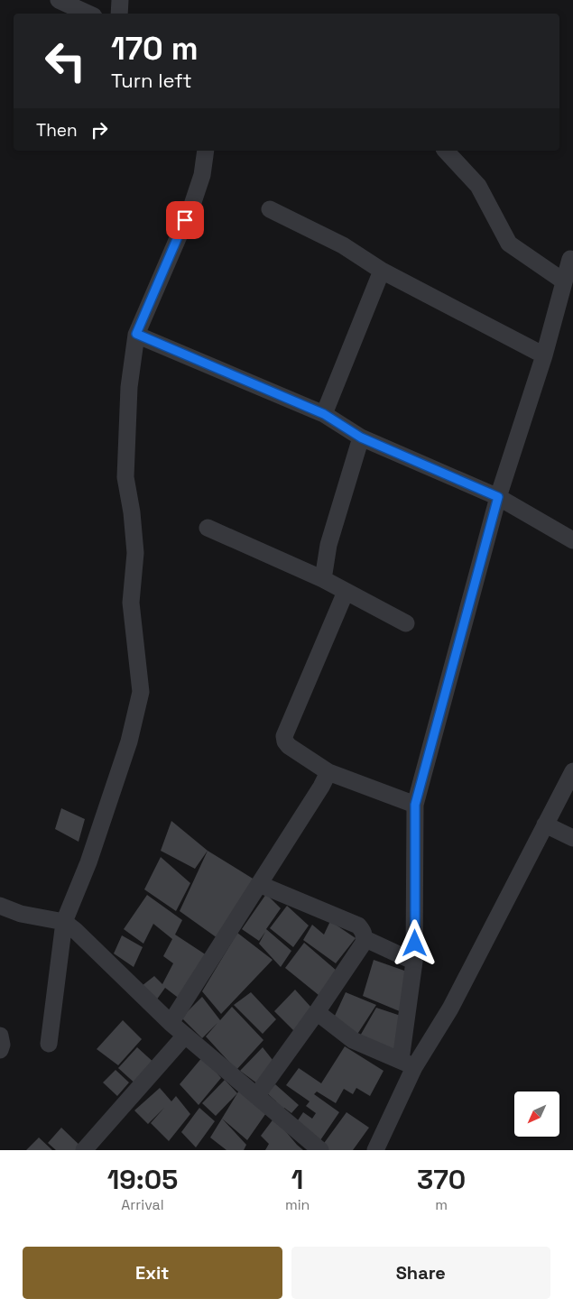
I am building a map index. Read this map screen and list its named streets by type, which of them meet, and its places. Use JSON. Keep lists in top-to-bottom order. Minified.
{"north":"bottom left","page":{"turn":["170 m","Turn left"],"then":"Then","eta":["19:05","Arrival","1","min","370","m"],"buttons":["Exit","Share"]}}
